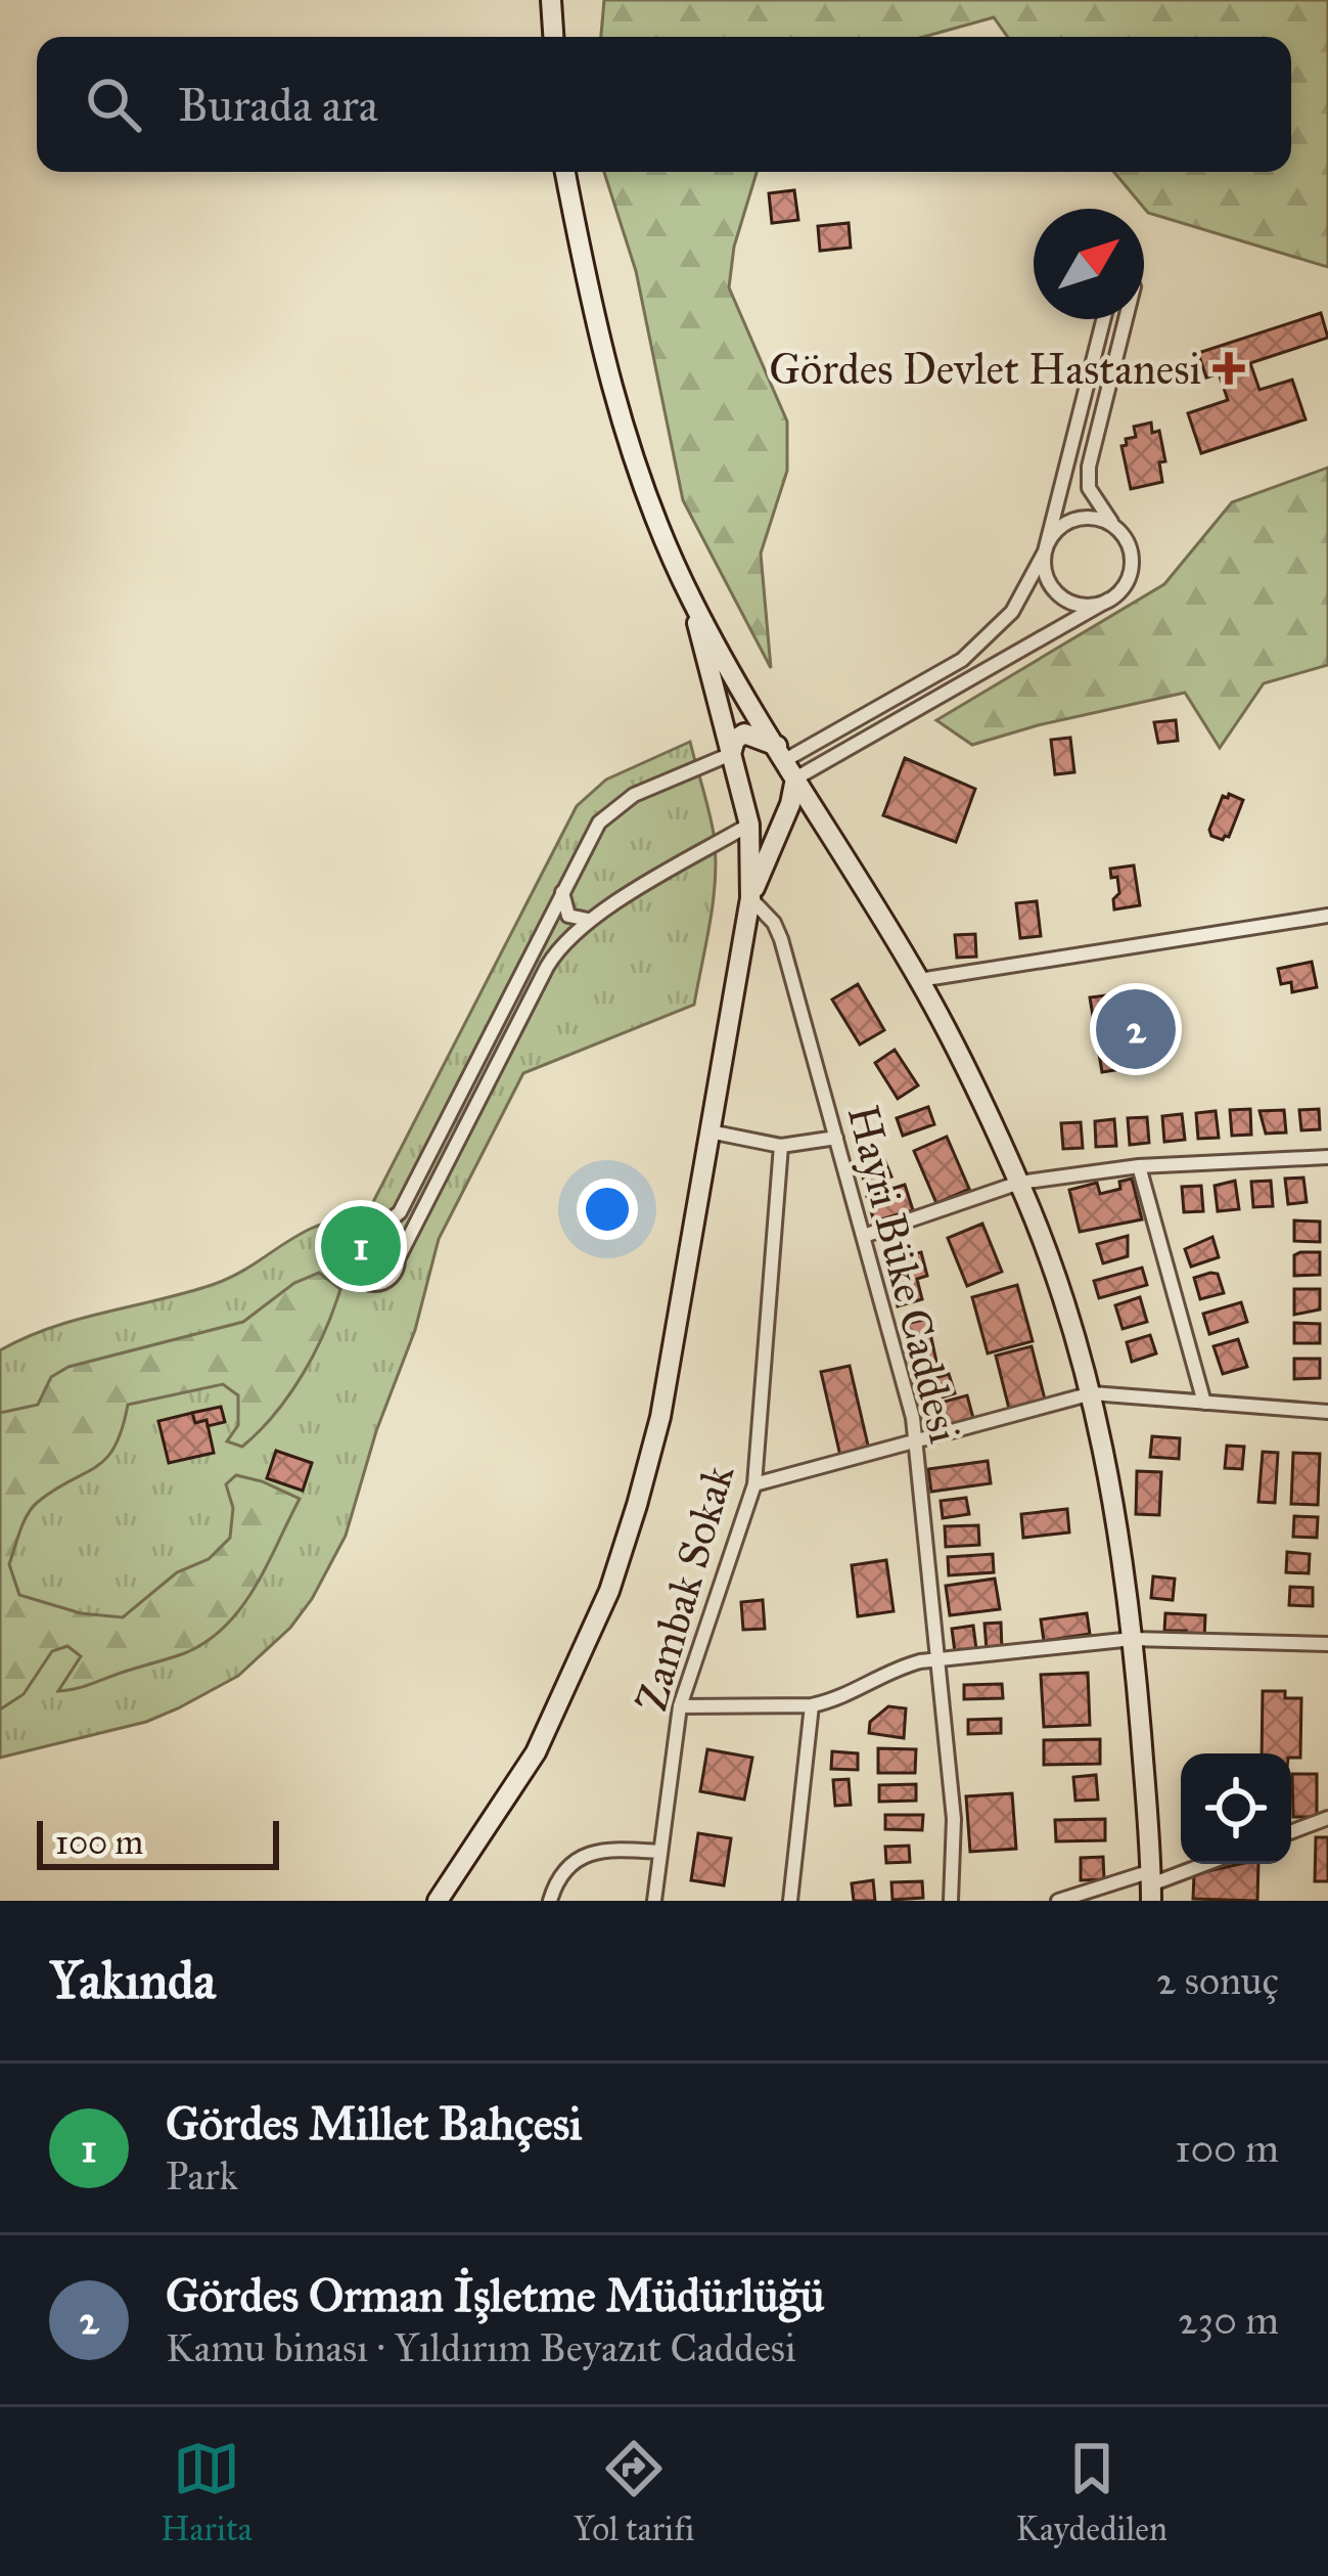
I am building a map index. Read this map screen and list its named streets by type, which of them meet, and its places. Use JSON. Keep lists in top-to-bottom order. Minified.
{"streets":{"street":["Hayri Büke Caddesi","Zambak Sokak"]},"places":{"health":["Gördes Devlet Hastanesi"]},"scale_bar":"100 m","north":"top right","page":{"search":"Burada ara","pins":["2","1"],"scale":"100 m","heading":["Yakında","2 sonuç"],"list":[{"mark":"1","name":"Gördes Millet Bahçesi","note":"Park","value":"100 m"},{"mark":"2","name":"Gördes Orman İşletme Müdürlüğü","note":"Kamu binası · Yıldırım Beyazıt Caddesi","value":"230 m"}],"nav":["Harita","Yol tarifi","Kaydedilen"]}}
